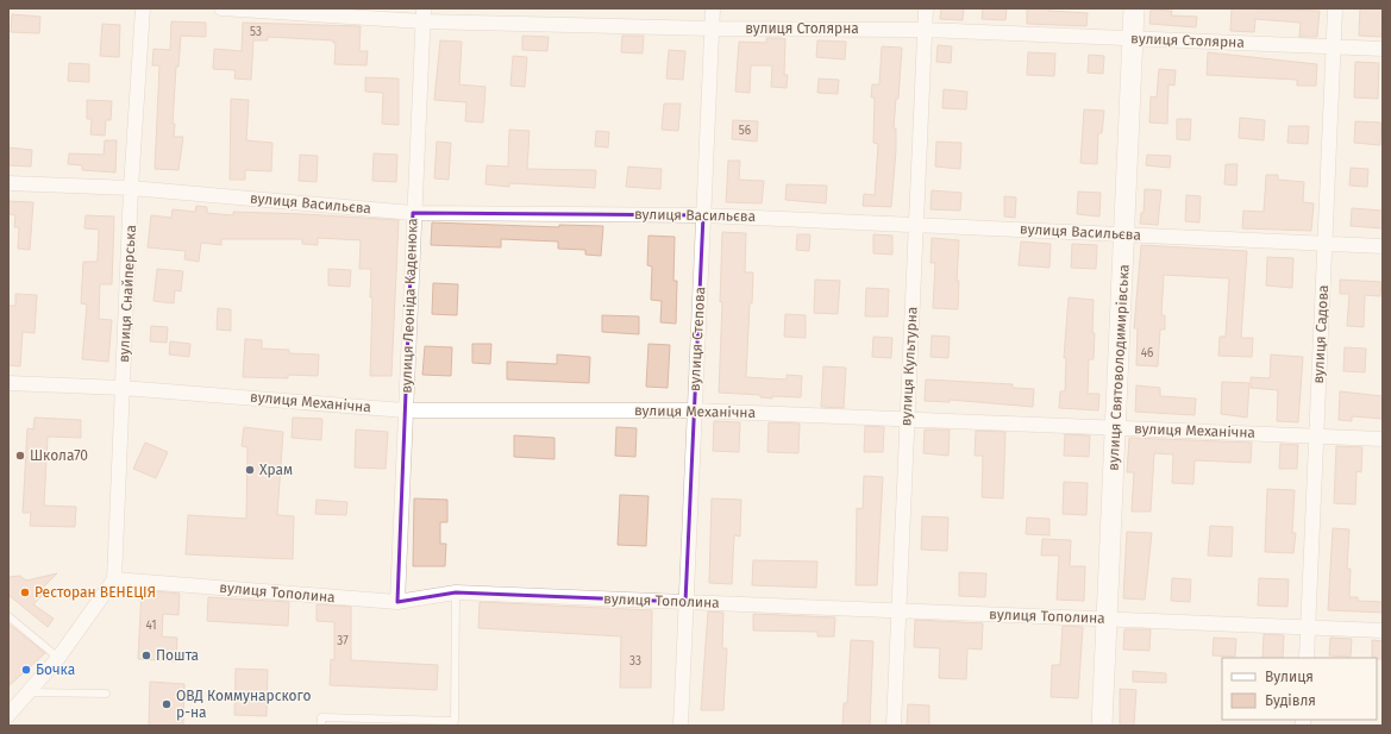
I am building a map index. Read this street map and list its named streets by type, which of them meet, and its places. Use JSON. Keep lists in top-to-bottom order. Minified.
{"streets":{"street":["вулиця Столярна","вулиця Васильєва","вулиця Снайперська","вулиця Леоніда Каденюка","вулиця Садова","вулиця Степова","вулиця Культурна","вулиця Святоволодимирівська","вулиця Механічна","вулиця Тополина"]},"crossings":[["вулиця Столярна","вулиця Леоніда Каденюка"],["вулиця Столярна","вулиця Садова"],["вулиця Столярна","вулиця Степова"],["вулиця Столярна","вулиця Культурна"],["вулиця Столярна","вулиця Святоволодимирівська"],["вулиця Васильєва","вулиця Снайперська"],["вулиця Васильєва","вулиця Леоніда Каденюка"],["вулиця Васильєва","вулиця Садова"],["вулиця Васильєва","вулиця Степова"],["вулиця Васильєва","вулиця Культурна"],["вулиця Васильєва","вулиця Святоволодимирівська"],["вулиця Снайперська","вулиця Механічна"],["вулиця Снайперська","вулиця Тополина"],["вулиця Леоніда Каденюка","вулиця Механічна"],["вулиця Леоніда Каденюка","вулиця Тополина"],["вулиця Садова","вулиця Механічна"],["вулиця Садова","вулиця Тополина"],["вулиця Степова","вулиця Механічна"],["вулиця Степова","вулиця Тополина"],["вулиця Культурна","вулиця Механічна"],["вулиця Культурна","вулиця Тополина"],["вулиця Святоволодимирівська","вулиця Механічна"],["вулиця Святоволодимирівська","вулиця Тополина"]],"places":["Школа70","Храм","Ресторан ВЕНЕЦІЯ","Пошта","Бочка","ОВД Коммунарского р-на"],"house_numbers":["53","56","46","41","37","33"],"legend":["Вулиця","Будівля"]}
